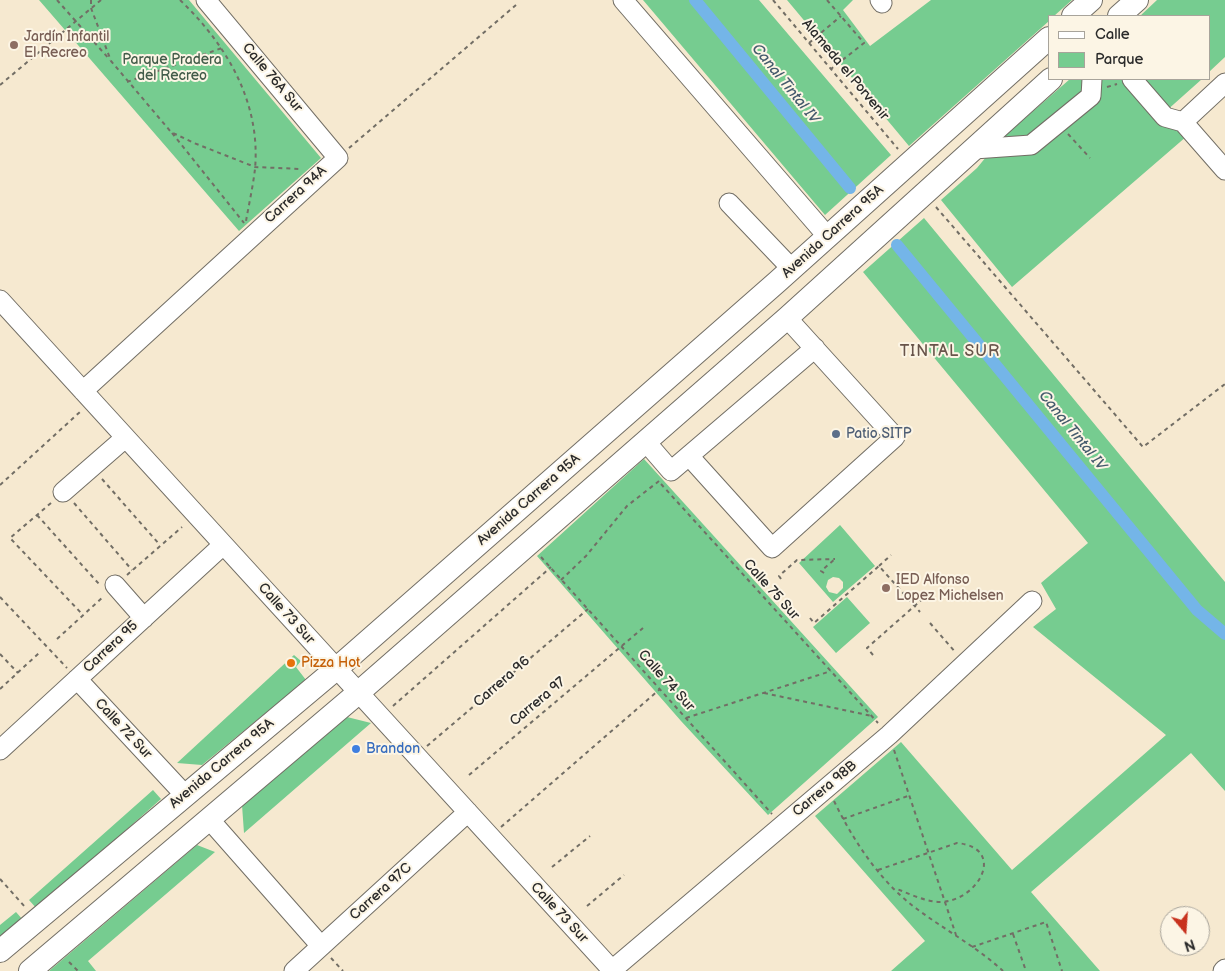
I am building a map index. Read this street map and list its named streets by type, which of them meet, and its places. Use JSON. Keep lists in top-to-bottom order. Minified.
{"streets":{"main road":["Avenida Carrera 95A"],"street":["Calle 76A Sur","Carrera 94A","Calle 73 Sur","Carrera 95","Calle 72 Sur","Carrera 98B","Carrera 97C"],"path":["Alameda el Porvenir","Calle 75 Sur","Calle 74 Sur","Carrera 96","Carrera 97"]},"crossings":[["Calle 76A Sur","Carrera 94A"],["Carrera 94A","Calle 73 Sur"],["Avenida Carrera 95A","Calle 73 Sur"],["Avenida Carrera 95A","Calle 72 Sur"],["Calle 75 Sur","Carrera 98B"],["Calle 73 Sur","Carrera 95"],["Calle 73 Sur","Carrera 96"],["Calle 73 Sur","Carrera 98B"],["Calle 73 Sur","Carrera 97C"],["Carrera 95","Calle 72 Sur"],["Calle 74 Sur","Carrera 96"],["Calle 74 Sur","Carrera 97"],["Calle 74 Sur","Carrera 98B"]],"districts":["TINTAL SUR"],"water":["Canal Tintal IV"],"parks":["Parque Pradera del Recreo"],"places":["Jardín Infantil El Recreo","Patio SITP","IED Alfonso Lopez Michelsen","Pizza Hot","Brandon"],"legend":["Calle","Parque"],"north":"bottom"}
